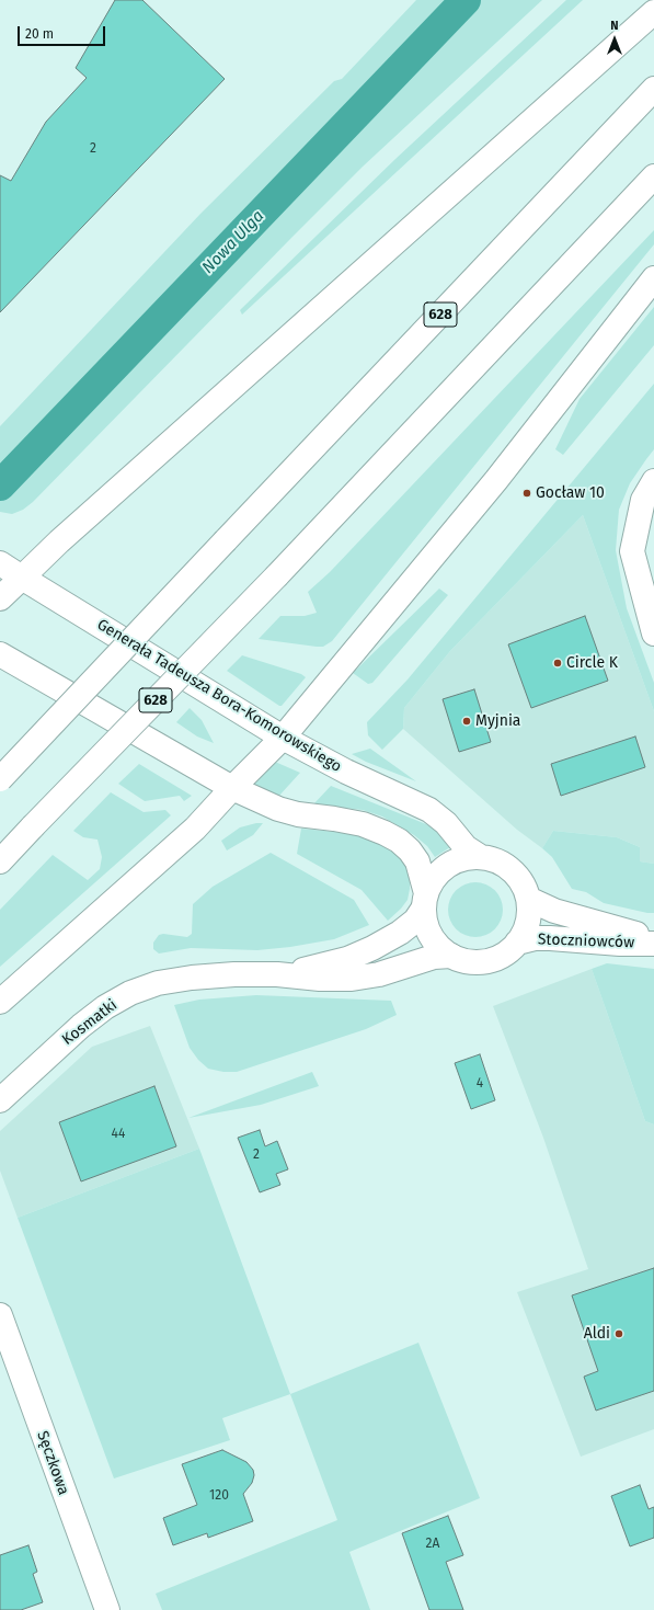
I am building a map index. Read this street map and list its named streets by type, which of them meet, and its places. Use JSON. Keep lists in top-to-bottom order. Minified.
{"streets":{"main road":["628","Generała Tadeusza Bora-Komorowskiego","Stoczniowców","Kosmatki","Sęczkowa"]},"crossings":[["Generała Tadeusza Bora-Komorowskiego","Stoczniowców"],["Generała Tadeusza Bora-Komorowskiego","Kosmatki"],["Stoczniowców","Kosmatki"]],"water":["Nowa Ulga"],"places":["Gocław 10","Circle K","Myjnia","Aldi"],"house_numbers":["2","4","44","2","120","2A"],"scale_bar":"20 m","north":"top"}
